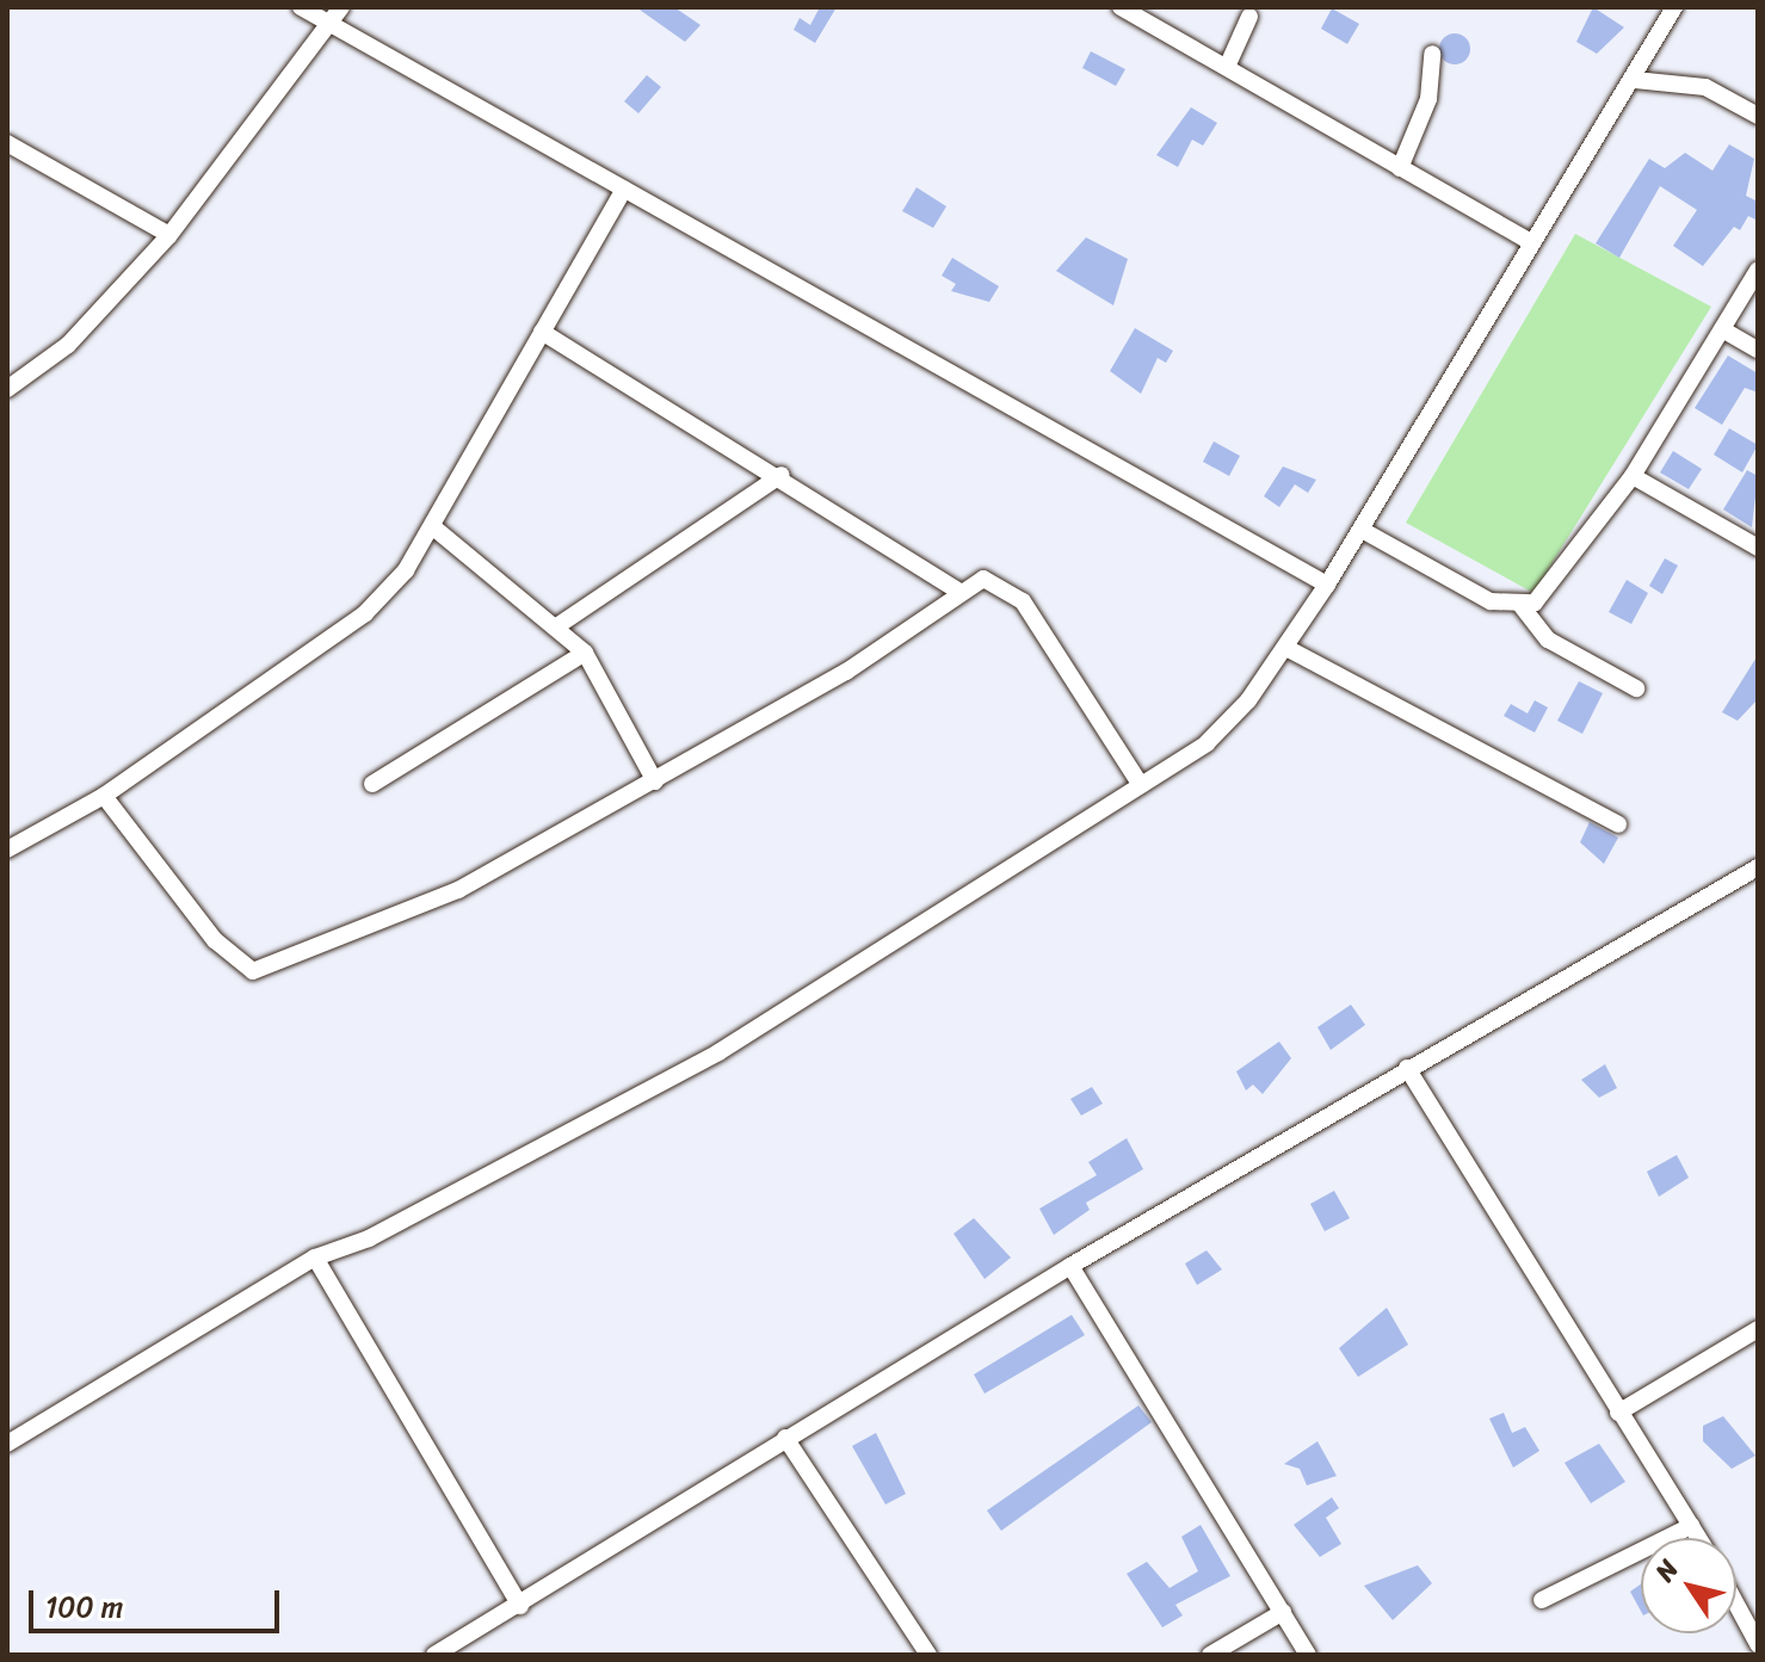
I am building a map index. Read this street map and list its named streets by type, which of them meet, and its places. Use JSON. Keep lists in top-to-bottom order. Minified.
{"scale_bar":"100 m","north":"top left"}
